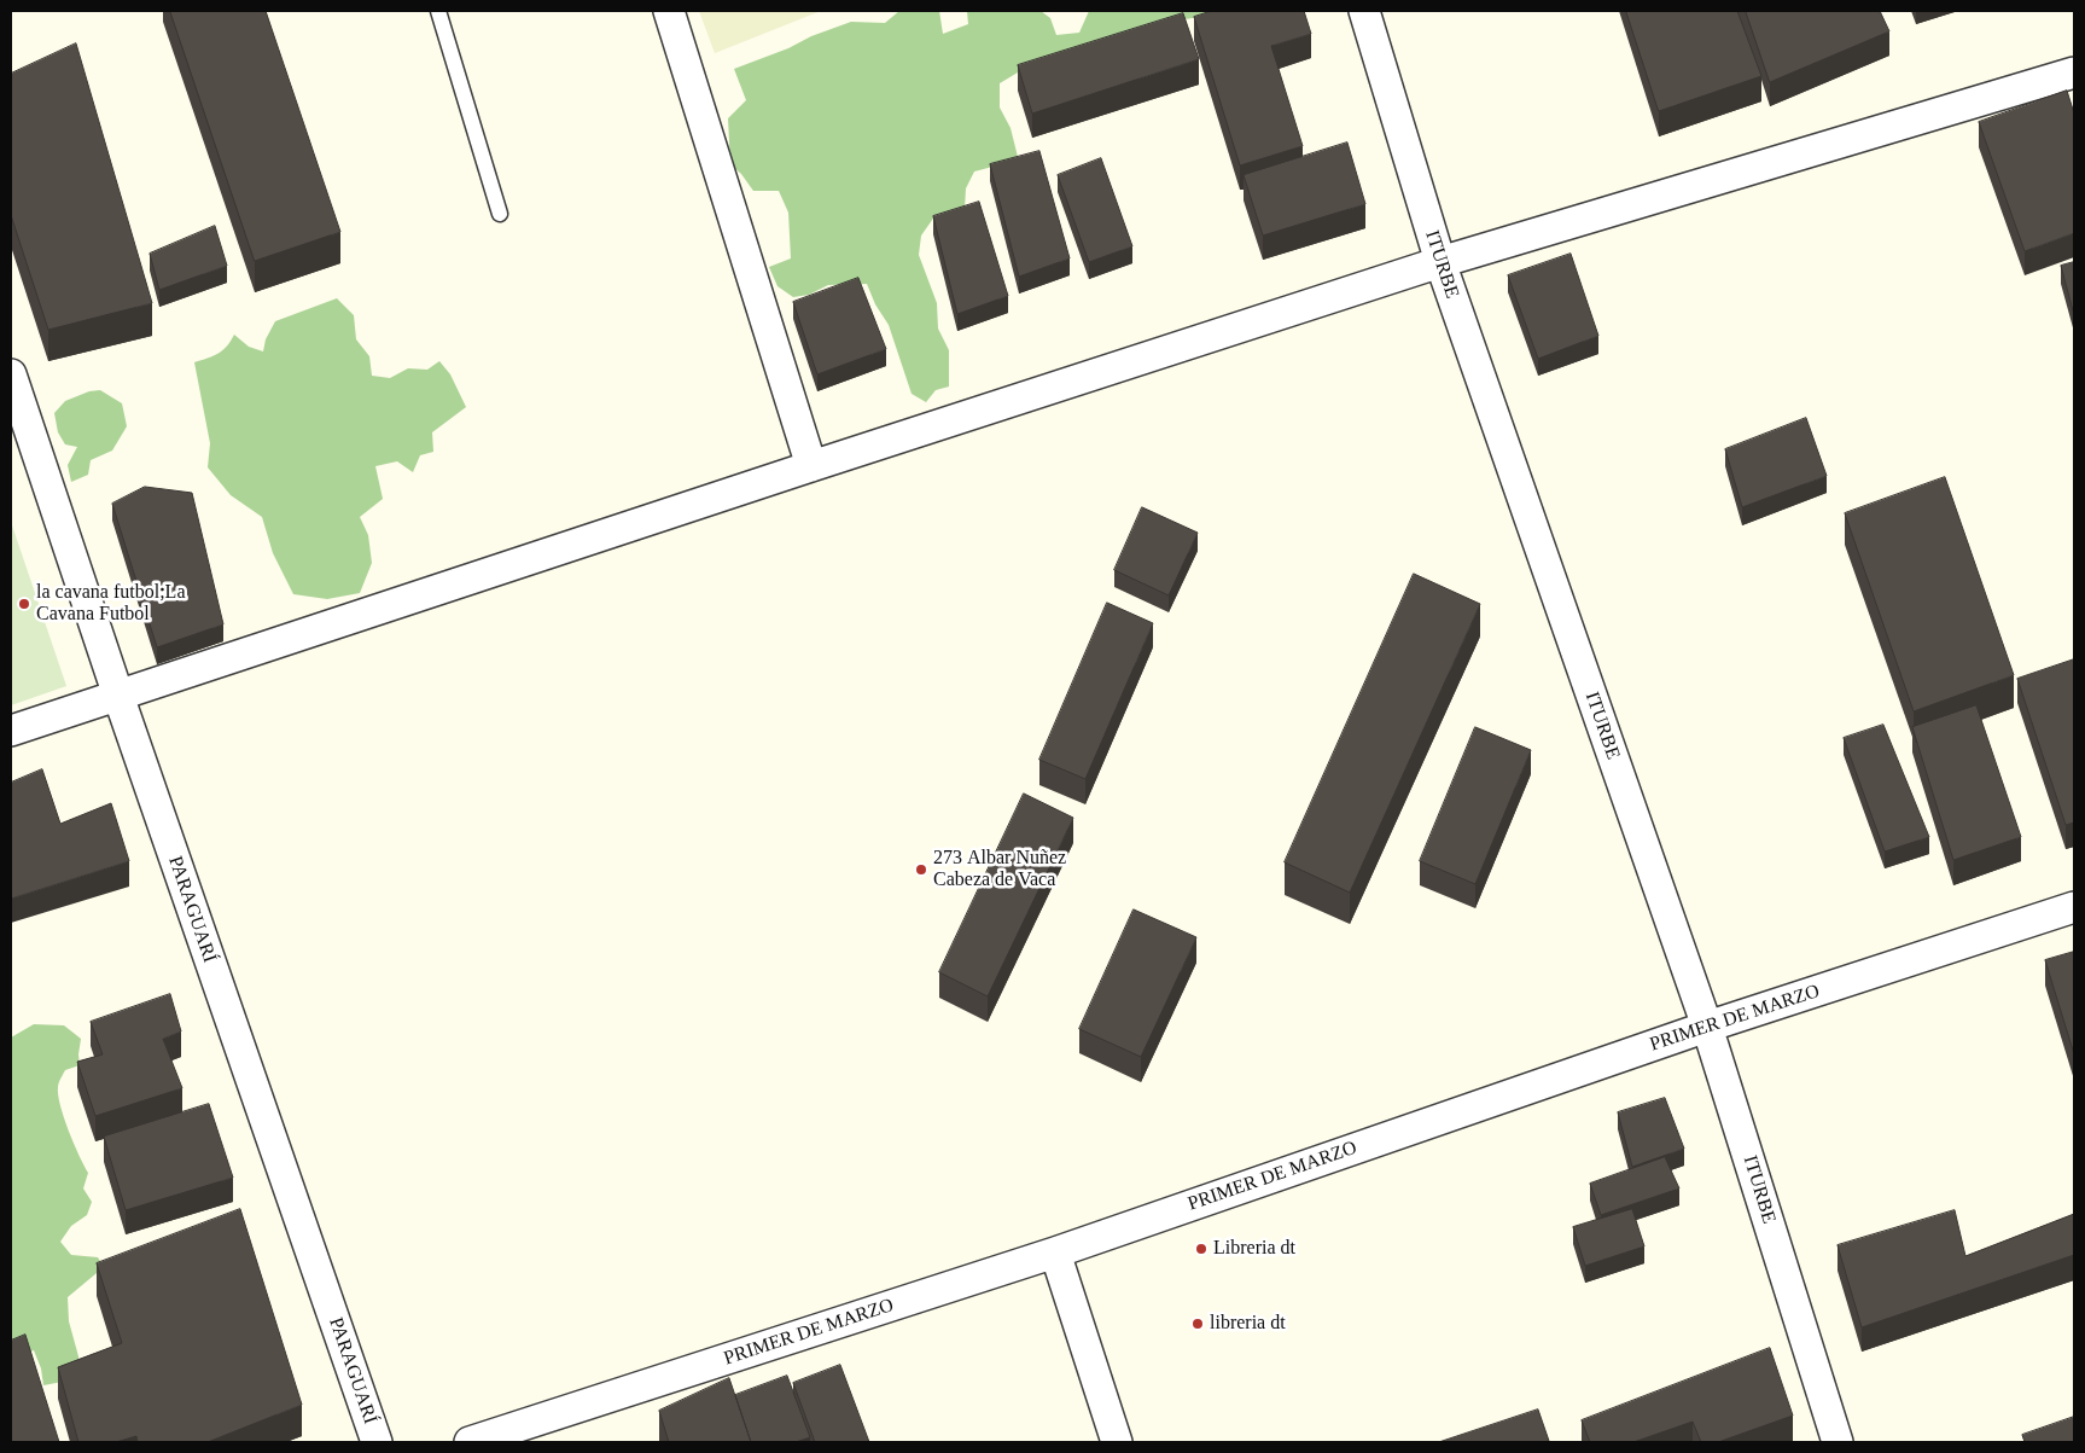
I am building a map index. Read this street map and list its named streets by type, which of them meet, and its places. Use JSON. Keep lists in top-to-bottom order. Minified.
{"streets":{"street":["ITURBE","PARAGUARÍ","PRIMER DE MARZO"]},"crossings":[["ITURBE","PRIMER DE MARZO"]],"places":["la cavana futbol;La Cavana Futbol","273 Albar Nuñez Cabeza de Vaca","Libreria dt","libreria dt"]}
